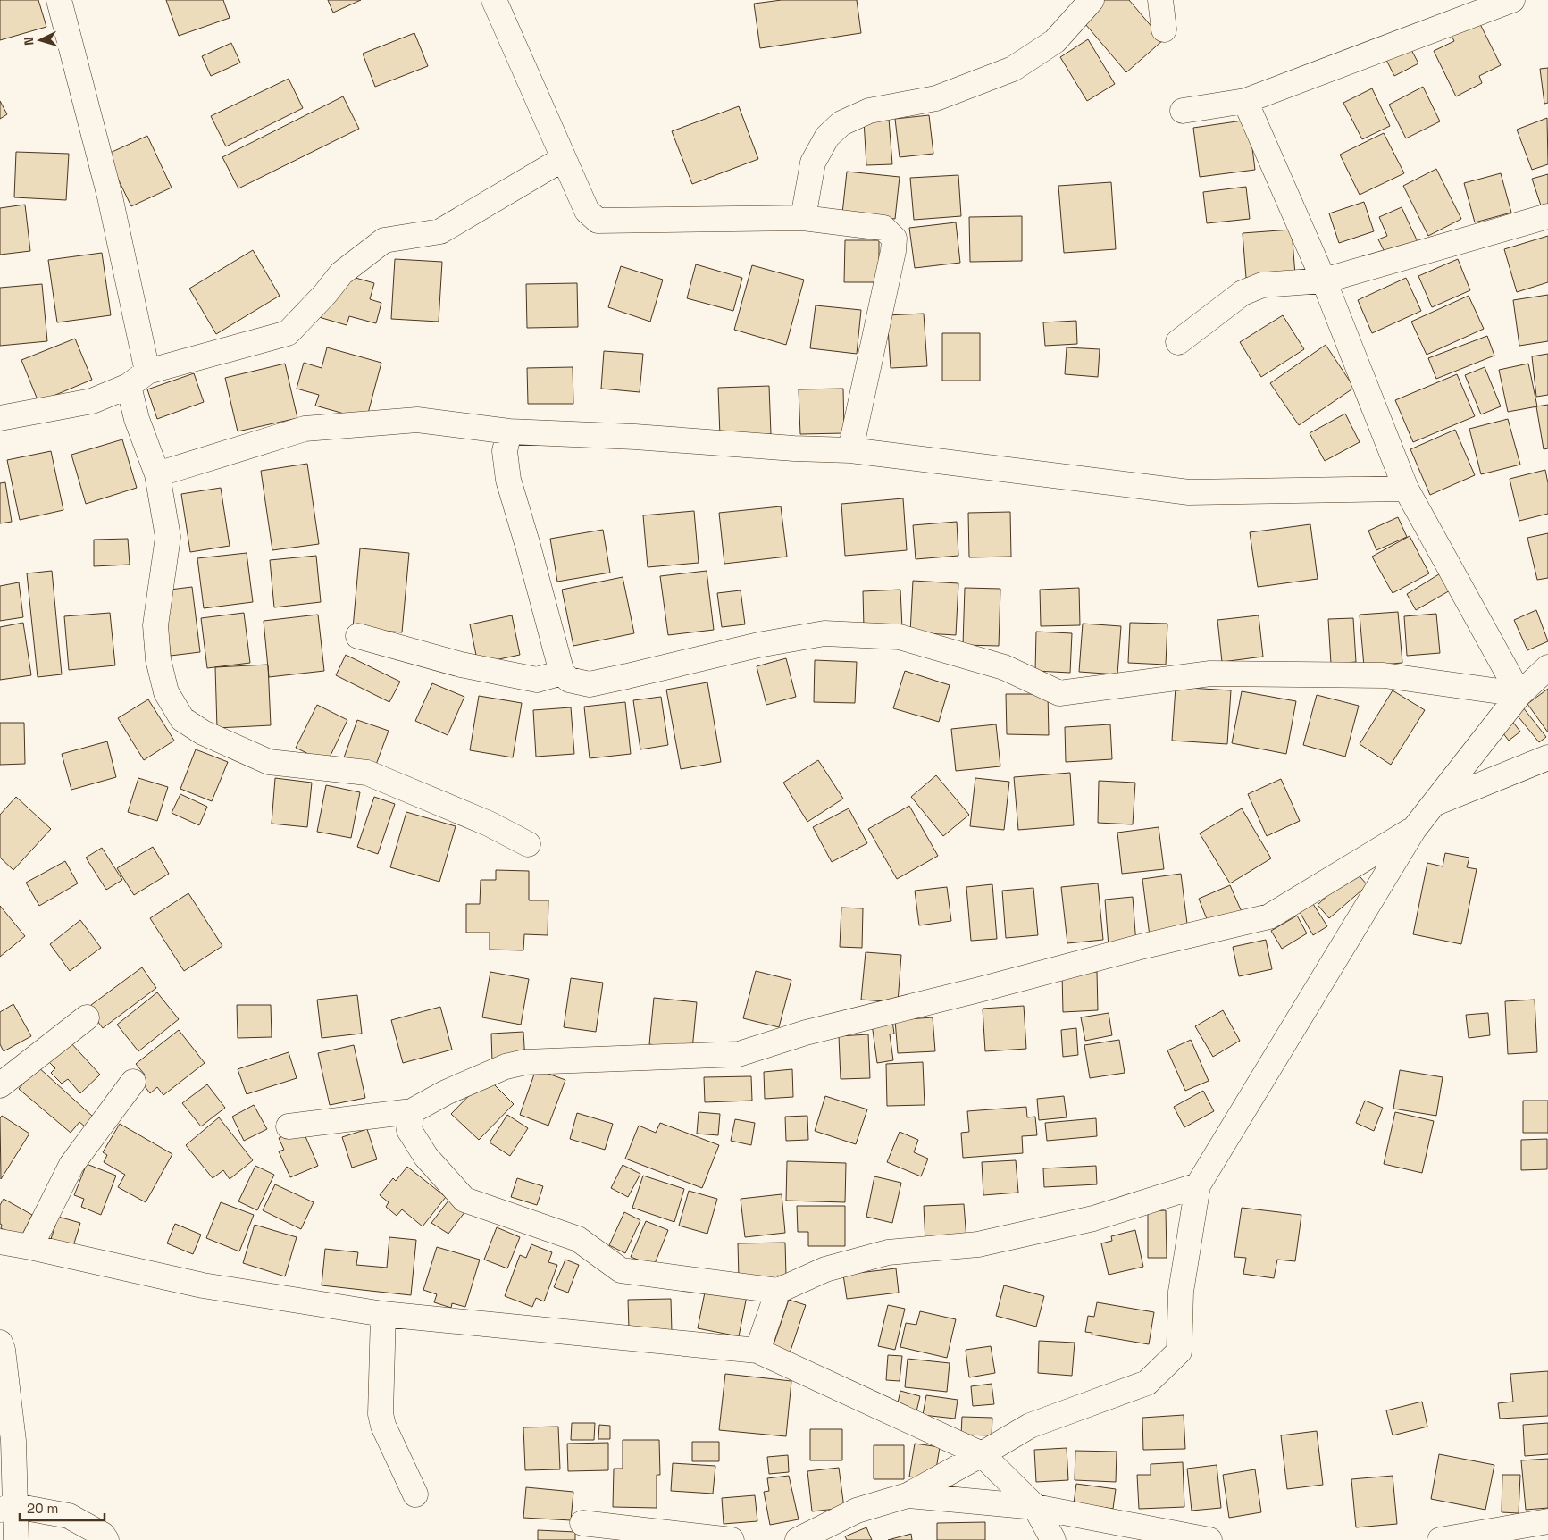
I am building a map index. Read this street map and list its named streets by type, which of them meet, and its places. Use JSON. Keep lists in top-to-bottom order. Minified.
{"scale_bar":"20 m","north":"left"}
